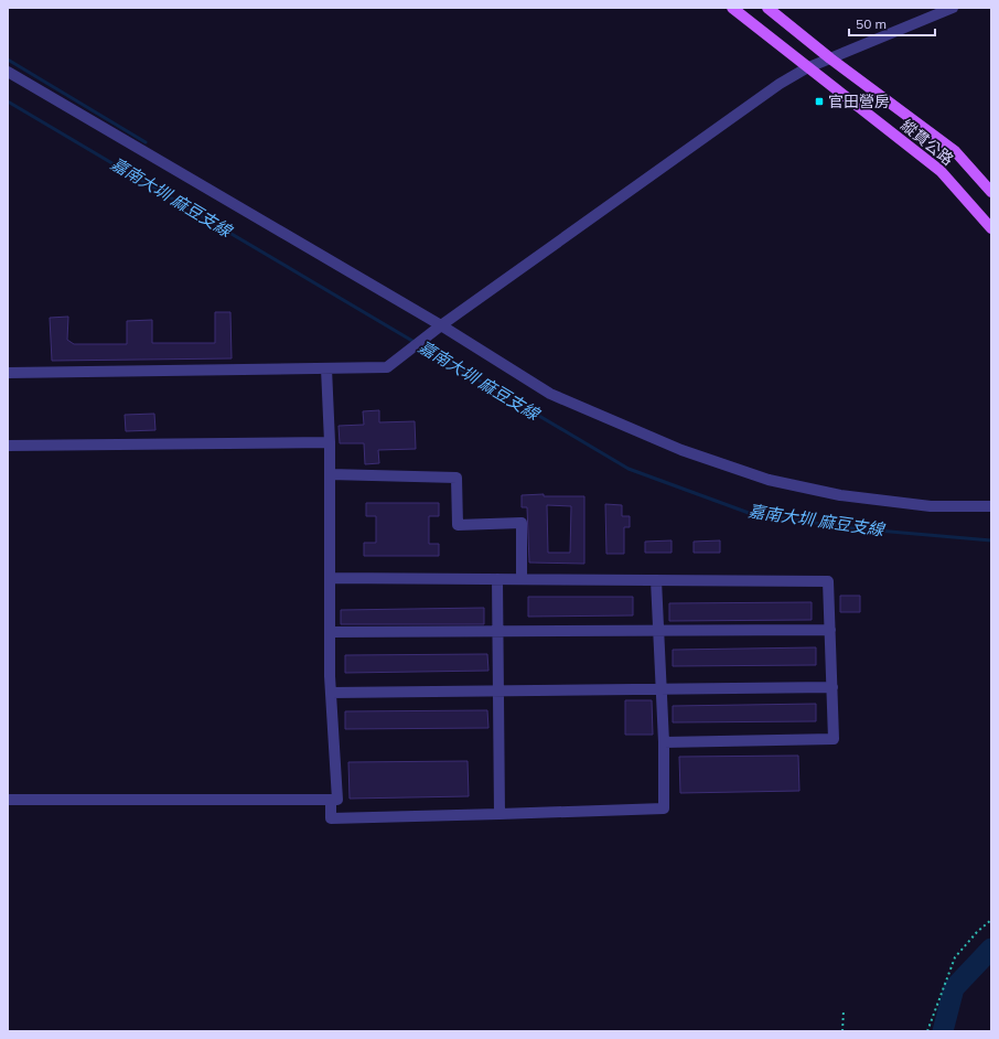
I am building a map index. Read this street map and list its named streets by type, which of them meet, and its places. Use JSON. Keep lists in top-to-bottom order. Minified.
{"streets":{"main road":["縱貫公路"]},"water":["嘉南大圳 麻豆支線"],"places":{"transit":["官田營房"]},"scale_bar":"50 m"}
